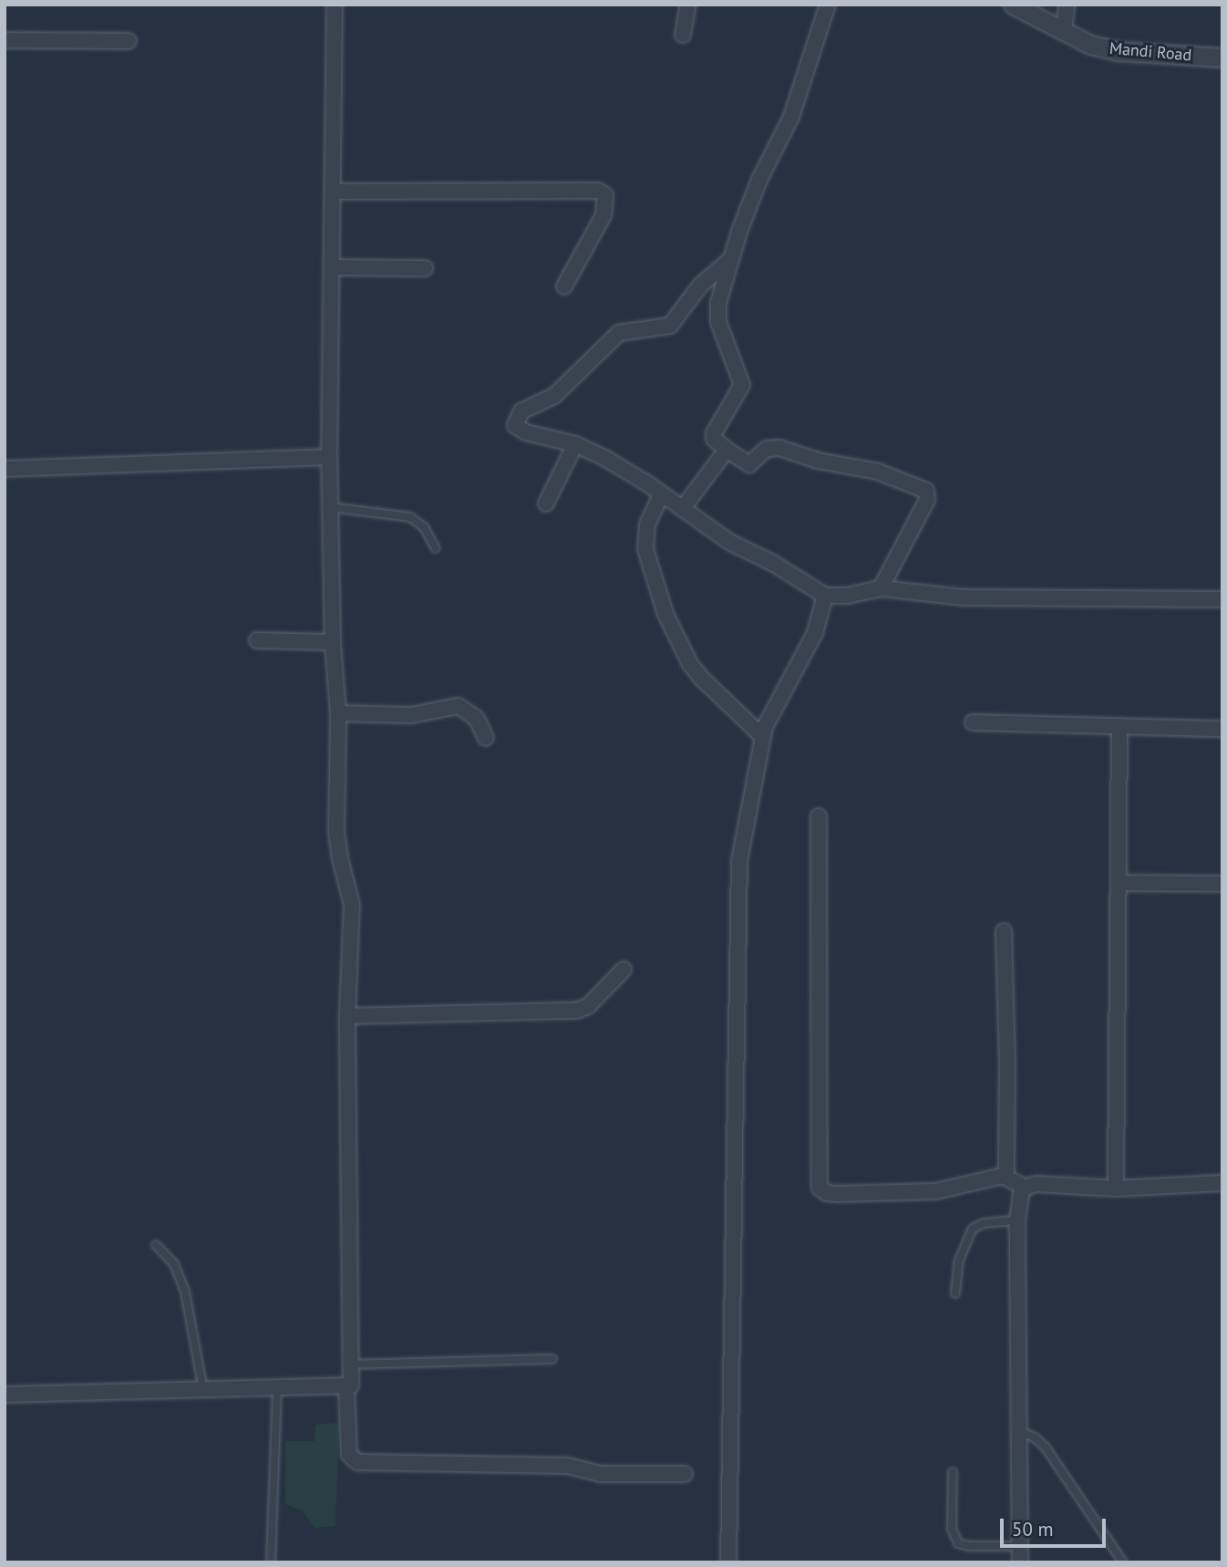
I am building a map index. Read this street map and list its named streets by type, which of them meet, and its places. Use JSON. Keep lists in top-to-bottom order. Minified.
{"streets":{"street":["Mandi Road"]},"scale_bar":"50 m"}
